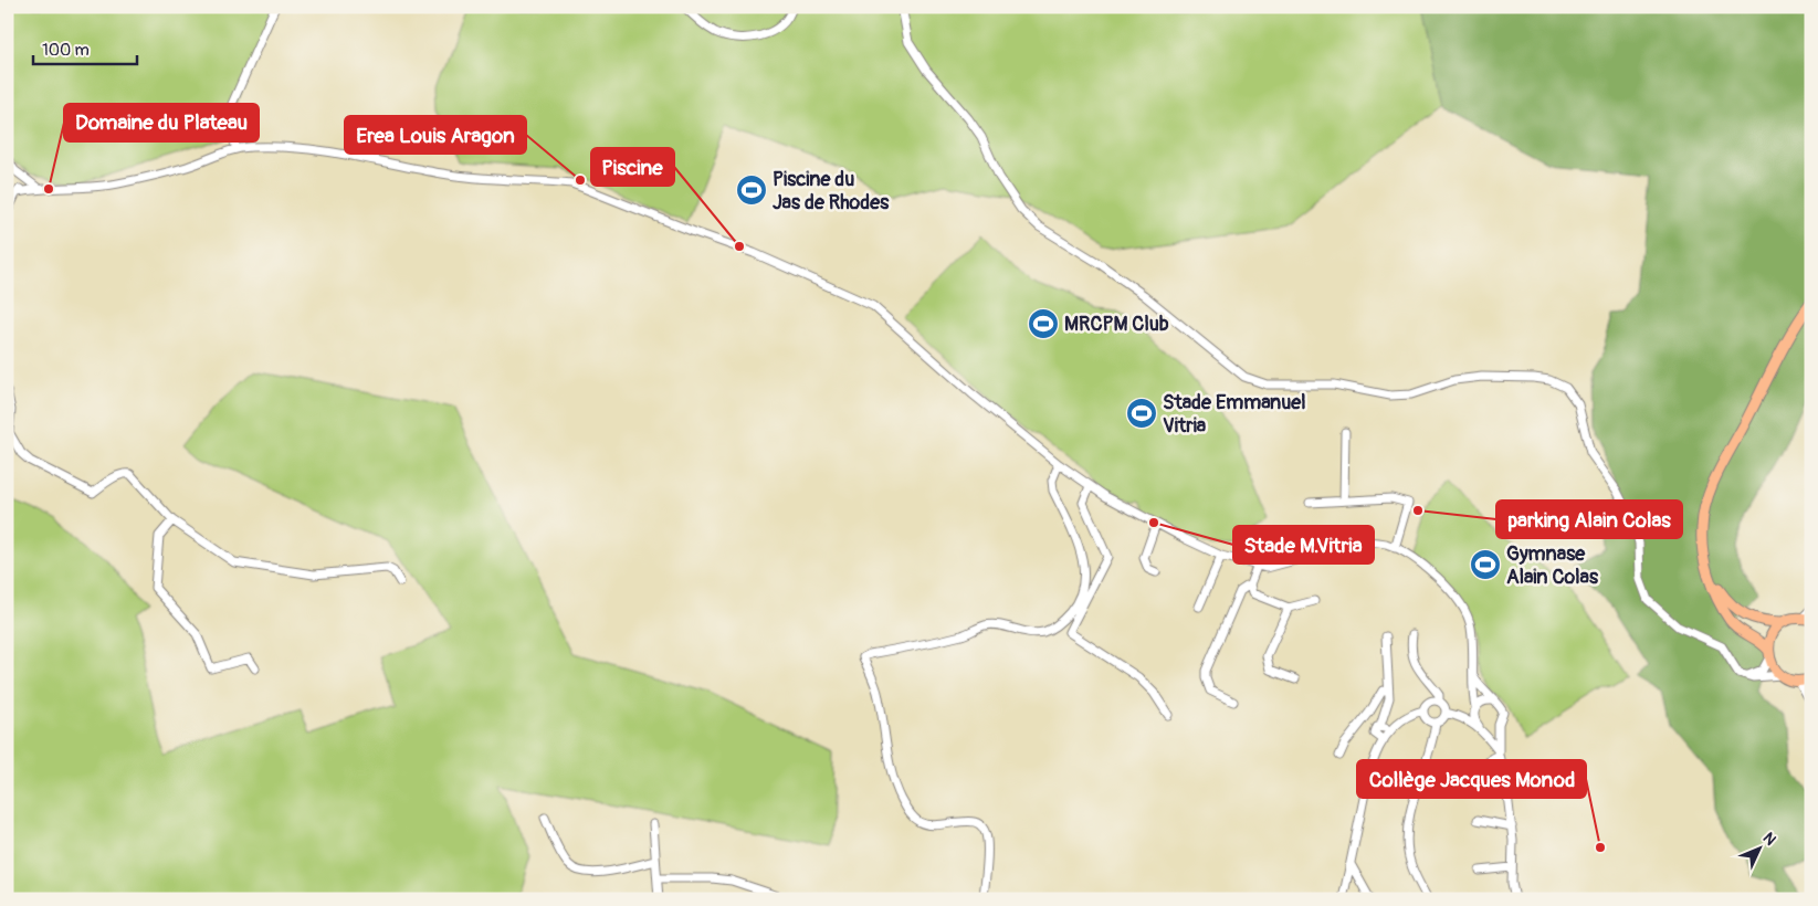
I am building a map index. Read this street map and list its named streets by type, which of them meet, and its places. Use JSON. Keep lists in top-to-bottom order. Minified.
{"places":{"other":["Erea Louis Aragon","Domaine du Plateau","Piscine","parking Alain Colas","Stade M.Vitria","Collège Jacques Monod"],"sports":["Piscine du Jas de Rhodes","MRCPM Club","Stade Emmanuel Vitria","Gymnase Alain Colas"]},"scale_bar":"100 m","north":"top right"}
